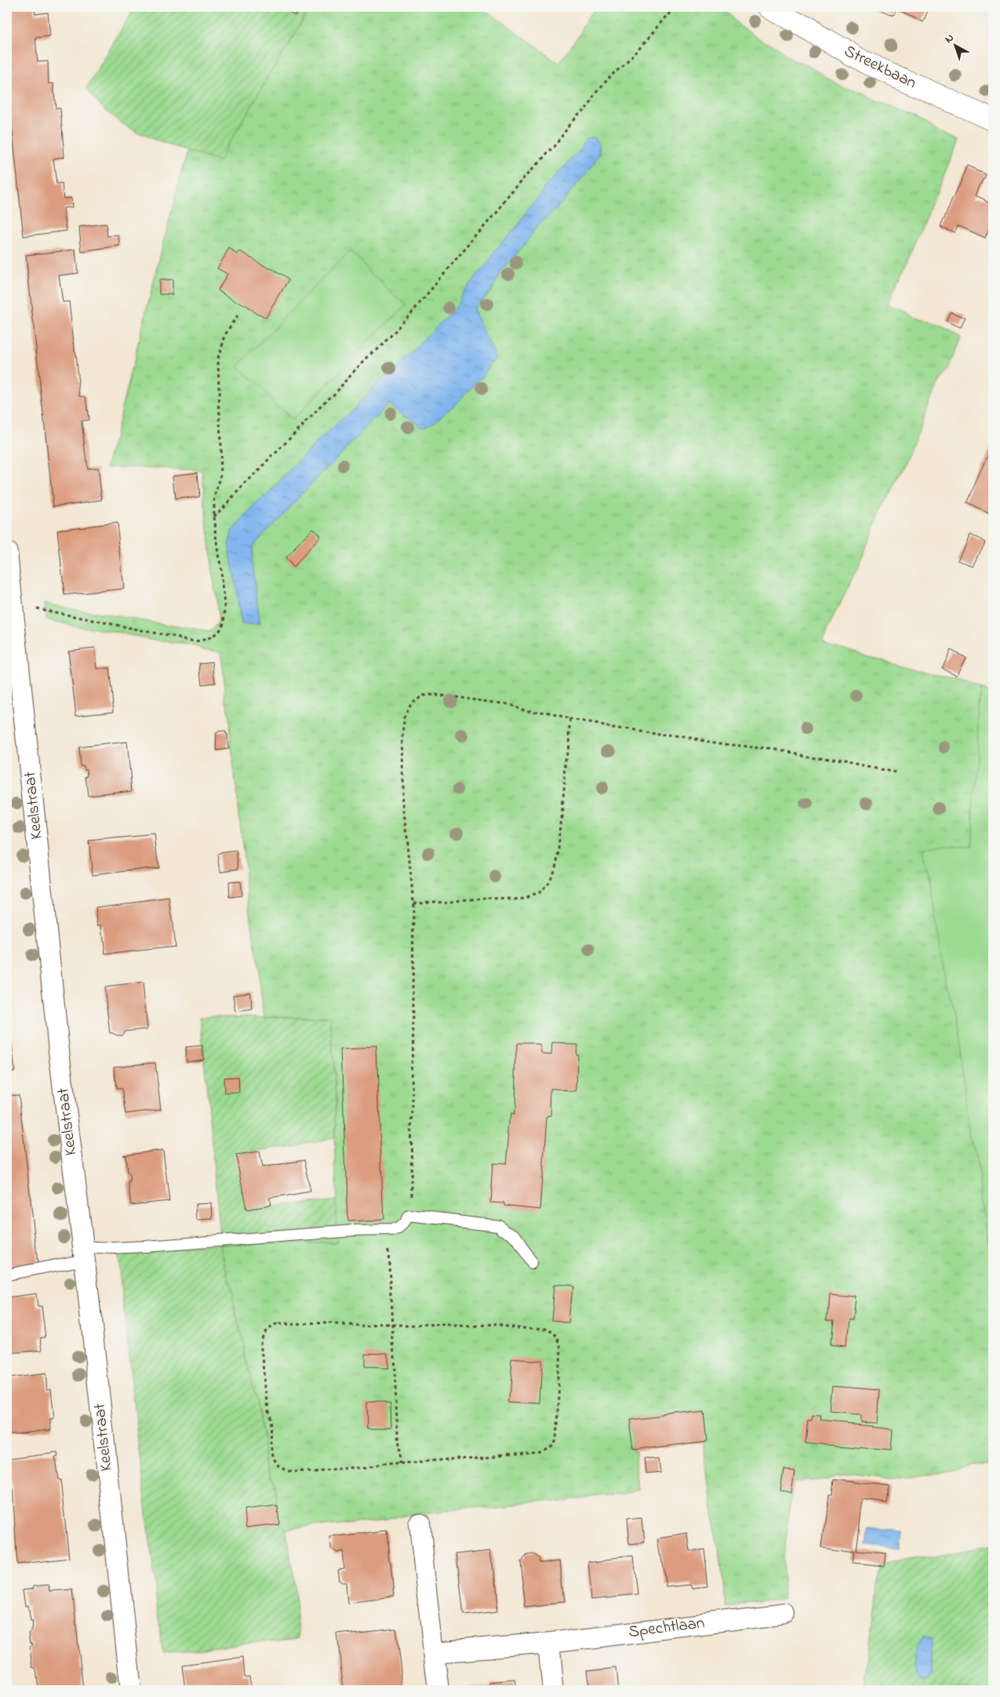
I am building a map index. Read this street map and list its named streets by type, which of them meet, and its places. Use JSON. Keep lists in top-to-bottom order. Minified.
{"streets":{"street":["Streekbaan","Keelstraat","Spechtlaan"]},"north":"top left"}
